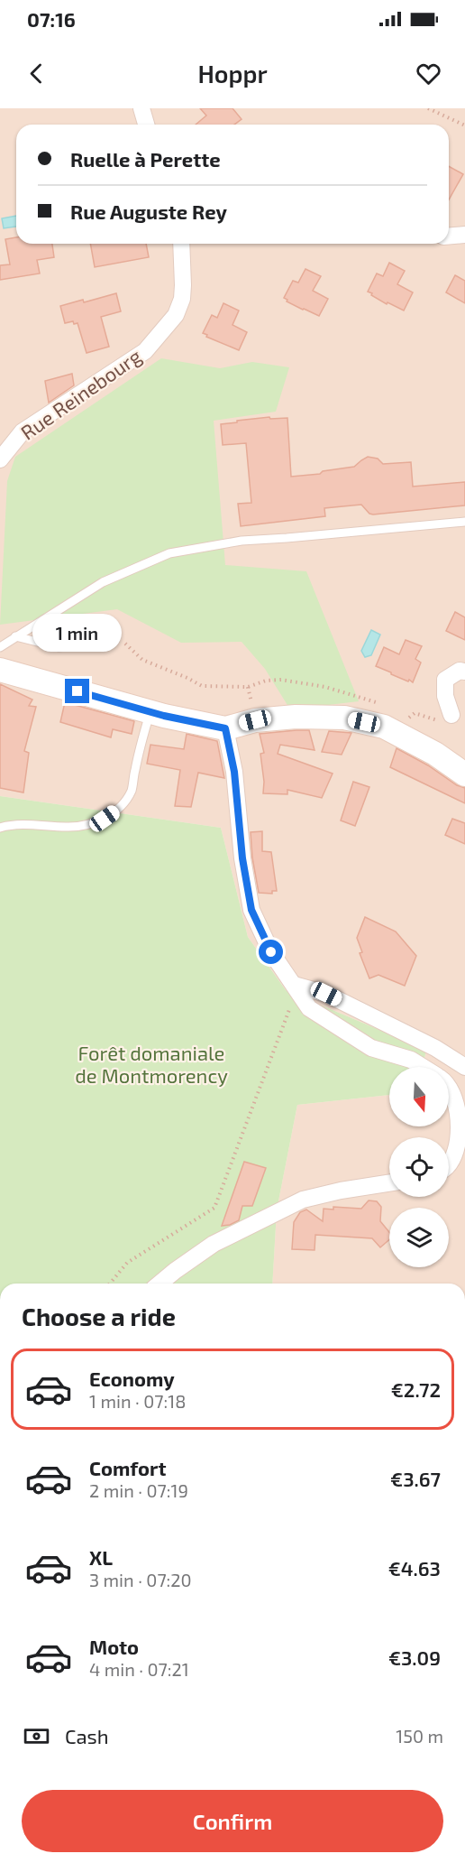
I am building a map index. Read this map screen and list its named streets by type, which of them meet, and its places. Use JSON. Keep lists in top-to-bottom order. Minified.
{"streets":{"street":["Rue Reinebourg"]},"parks":["Forêt domaniale de Montmorency"],"north":"bottom","page":{"status":"07:16","header":"Hoppr","banner":["Ruelle à Perette","Rue Auguste Rey"],"bubble":"1 min","heading":"Choose a ride","list":[{"name":"Economy","note":"1 min · 07:18","value":"€2.72"},{"name":"Comfort","note":"2 min · 07:19","value":"€3.67"},{"name":"XL","note":"3 min · 07:20","value":"€4.63"},{"name":"Moto","note":"4 min · 07:21","value":"€3.09"}],"pay":["Cash","150 m"],"buttons":"Confirm"}}
